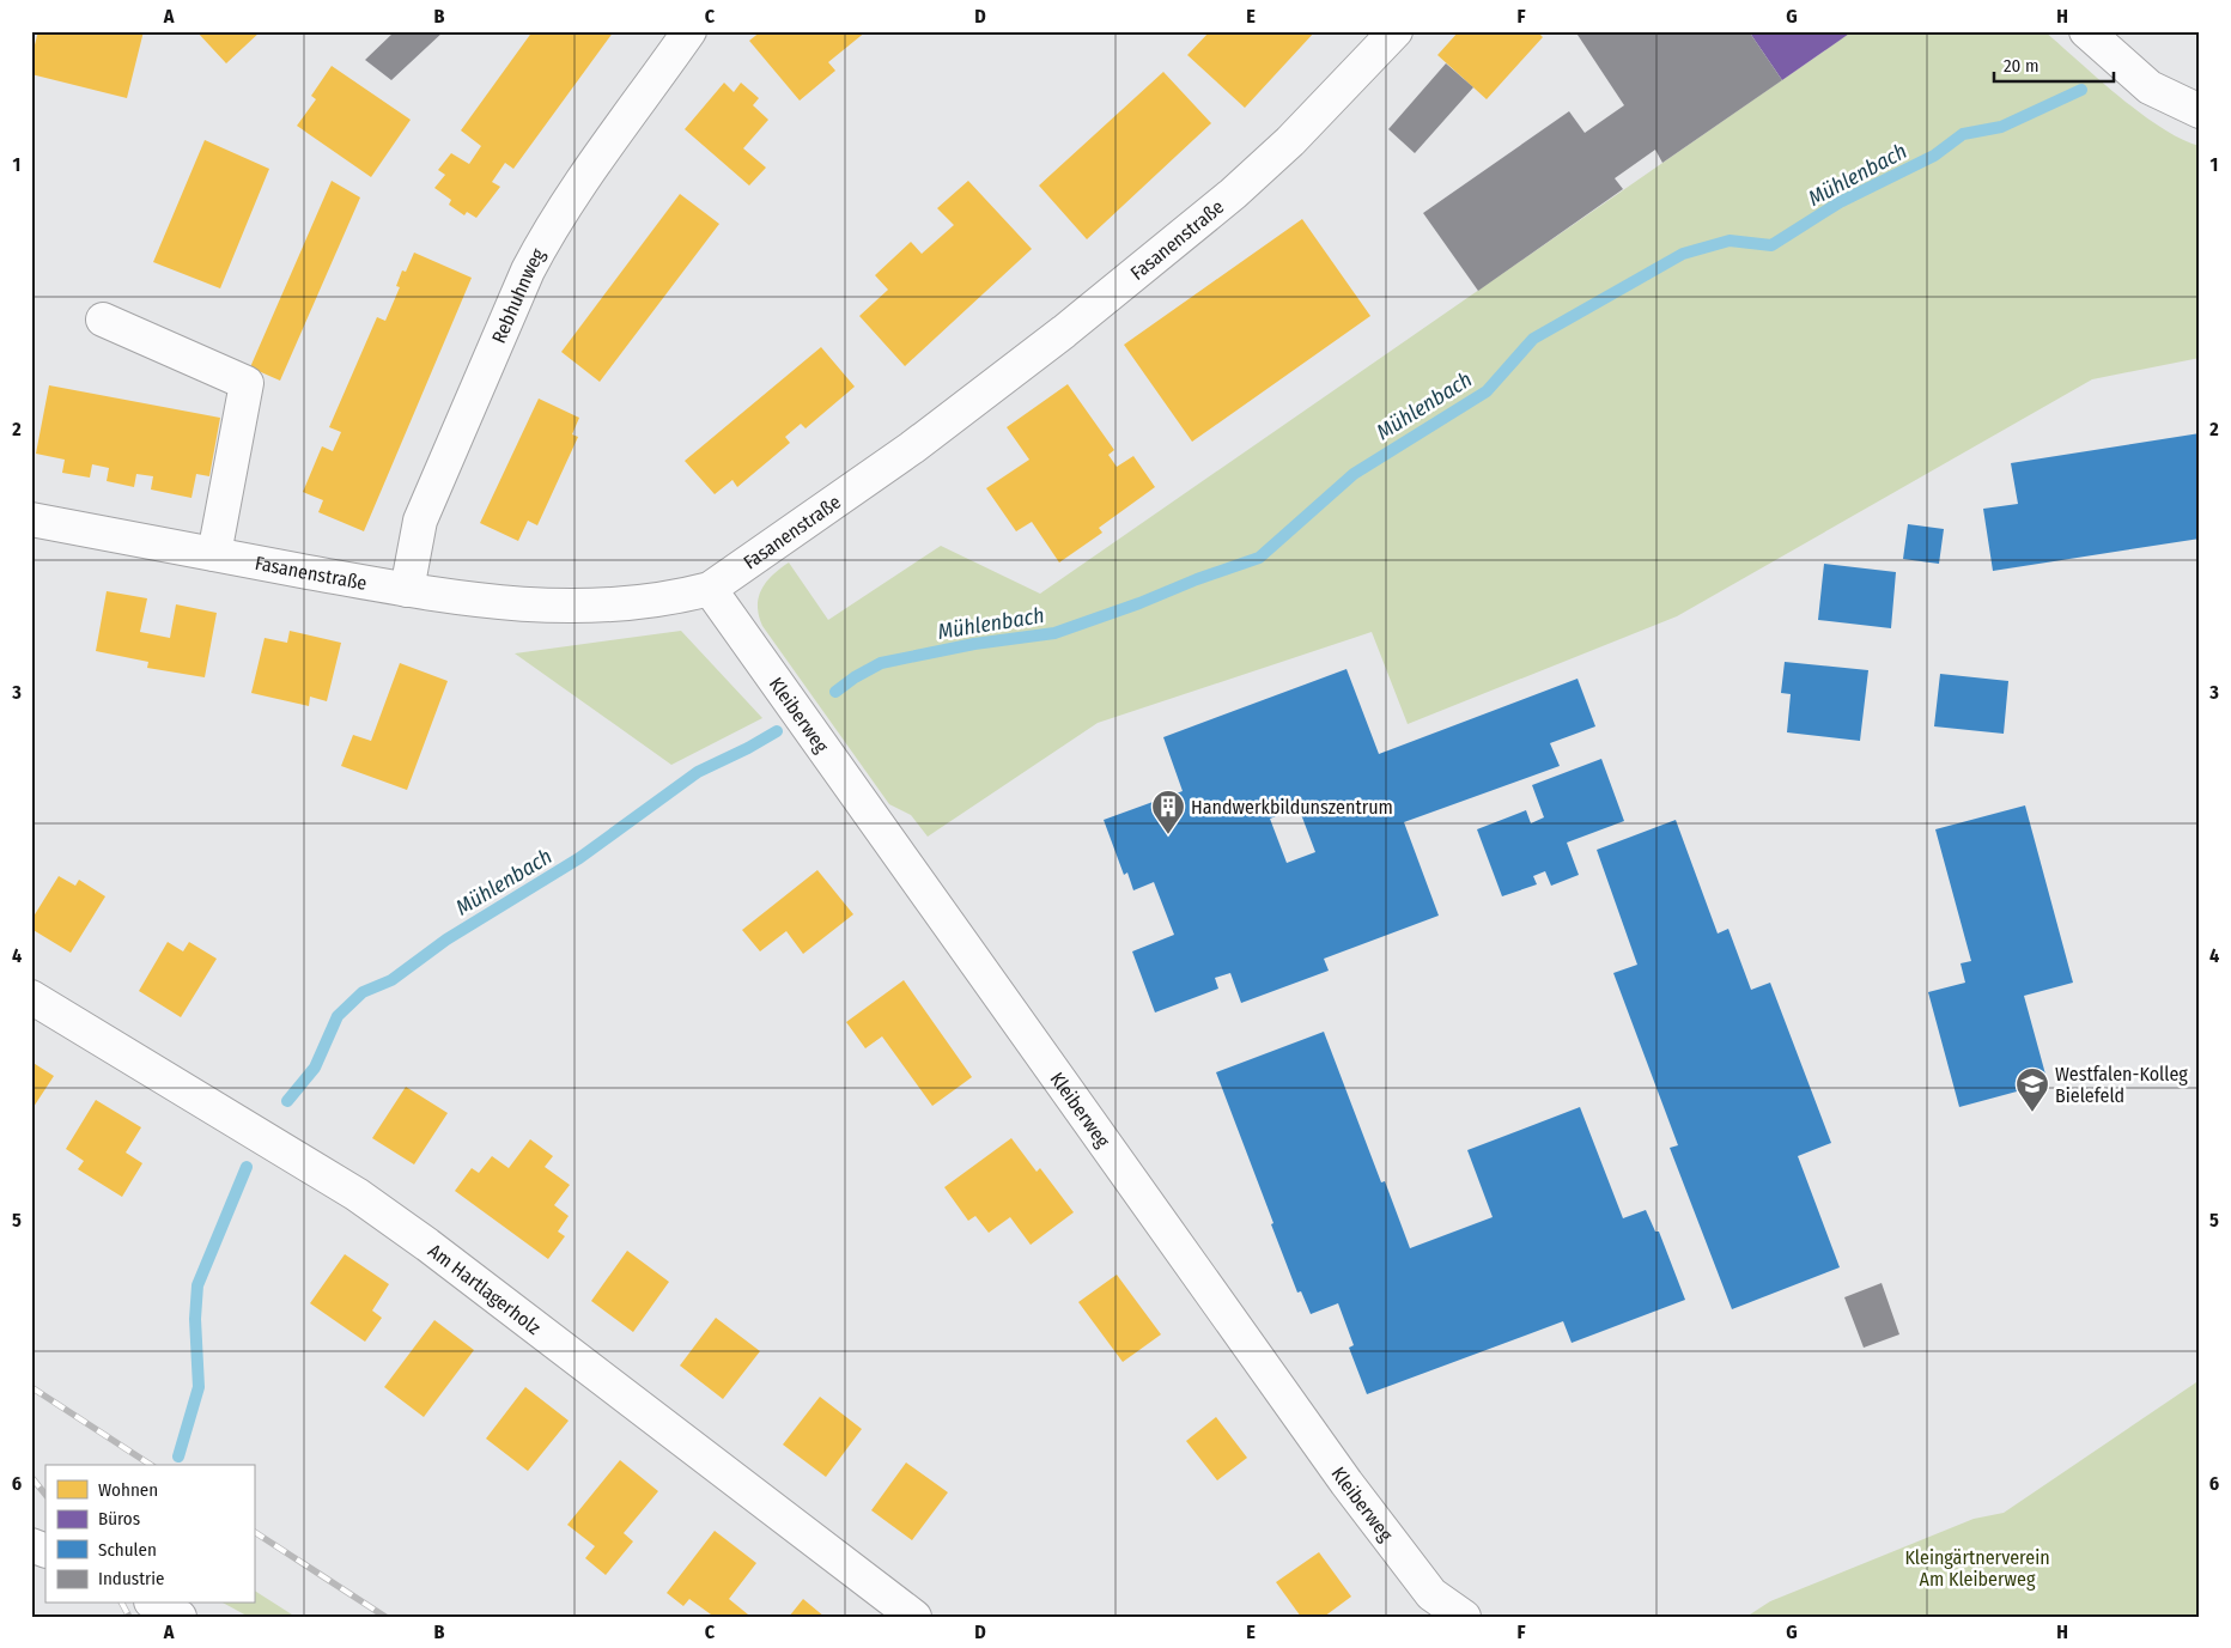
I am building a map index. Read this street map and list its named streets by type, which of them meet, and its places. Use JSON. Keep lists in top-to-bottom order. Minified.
{"streets":{"street":["Fasanenstraße","Rebhuhnweg","Kleiberweg","Am Hartlagerholz"]},"crossings":[["Fasanenstraße","Rebhuhnweg"],["Fasanenstraße","Kleiberweg"]],"water":["Mühlenbach"],"parks":["Kleingärtnerverein Am Kleiberweg"],"places":{"building":["Handwerkbildunszentrum"],"school or university":["Westfalen-Kolleg Bielefeld"]},"legend":["Wohnen","Büros","Schulen","Industrie"],"scale_bar":"20 m","grid":{"columns":["A","B","C","D","E","F","G","H"],"rows":["1","2","3","4","5","6"]}}
